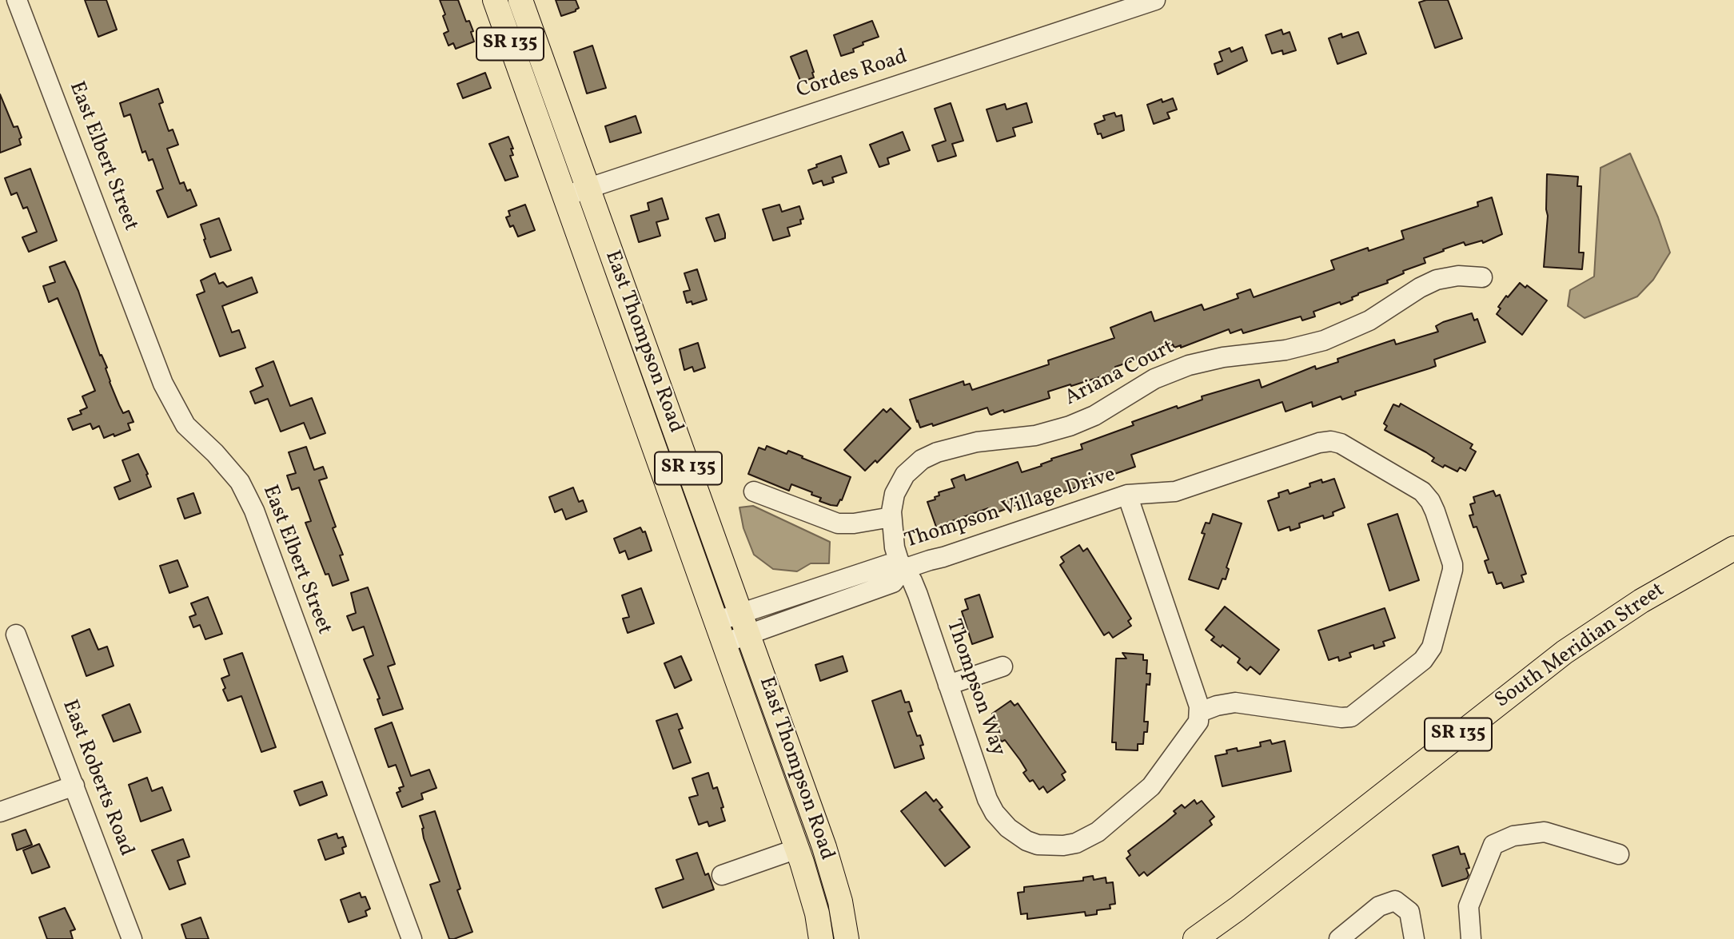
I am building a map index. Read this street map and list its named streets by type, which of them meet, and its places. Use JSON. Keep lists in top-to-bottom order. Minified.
{"streets":{"main road":["SR 135","East Thompson Road","South Meridian Street"],"street":["Cordes Road","East Elbert Street","Ariana Court","Thompson Village Drive","Thompson Way","East Roberts Road"]},"crossings":[["Cordes Road","East Thompson Road"],["East Thompson Road","Thompson Village Drive"],["Ariana Court","Thompson Village Drive"],["Ariana Court","Thompson Way"],["Thompson Village Drive","Thompson Way"]]}
